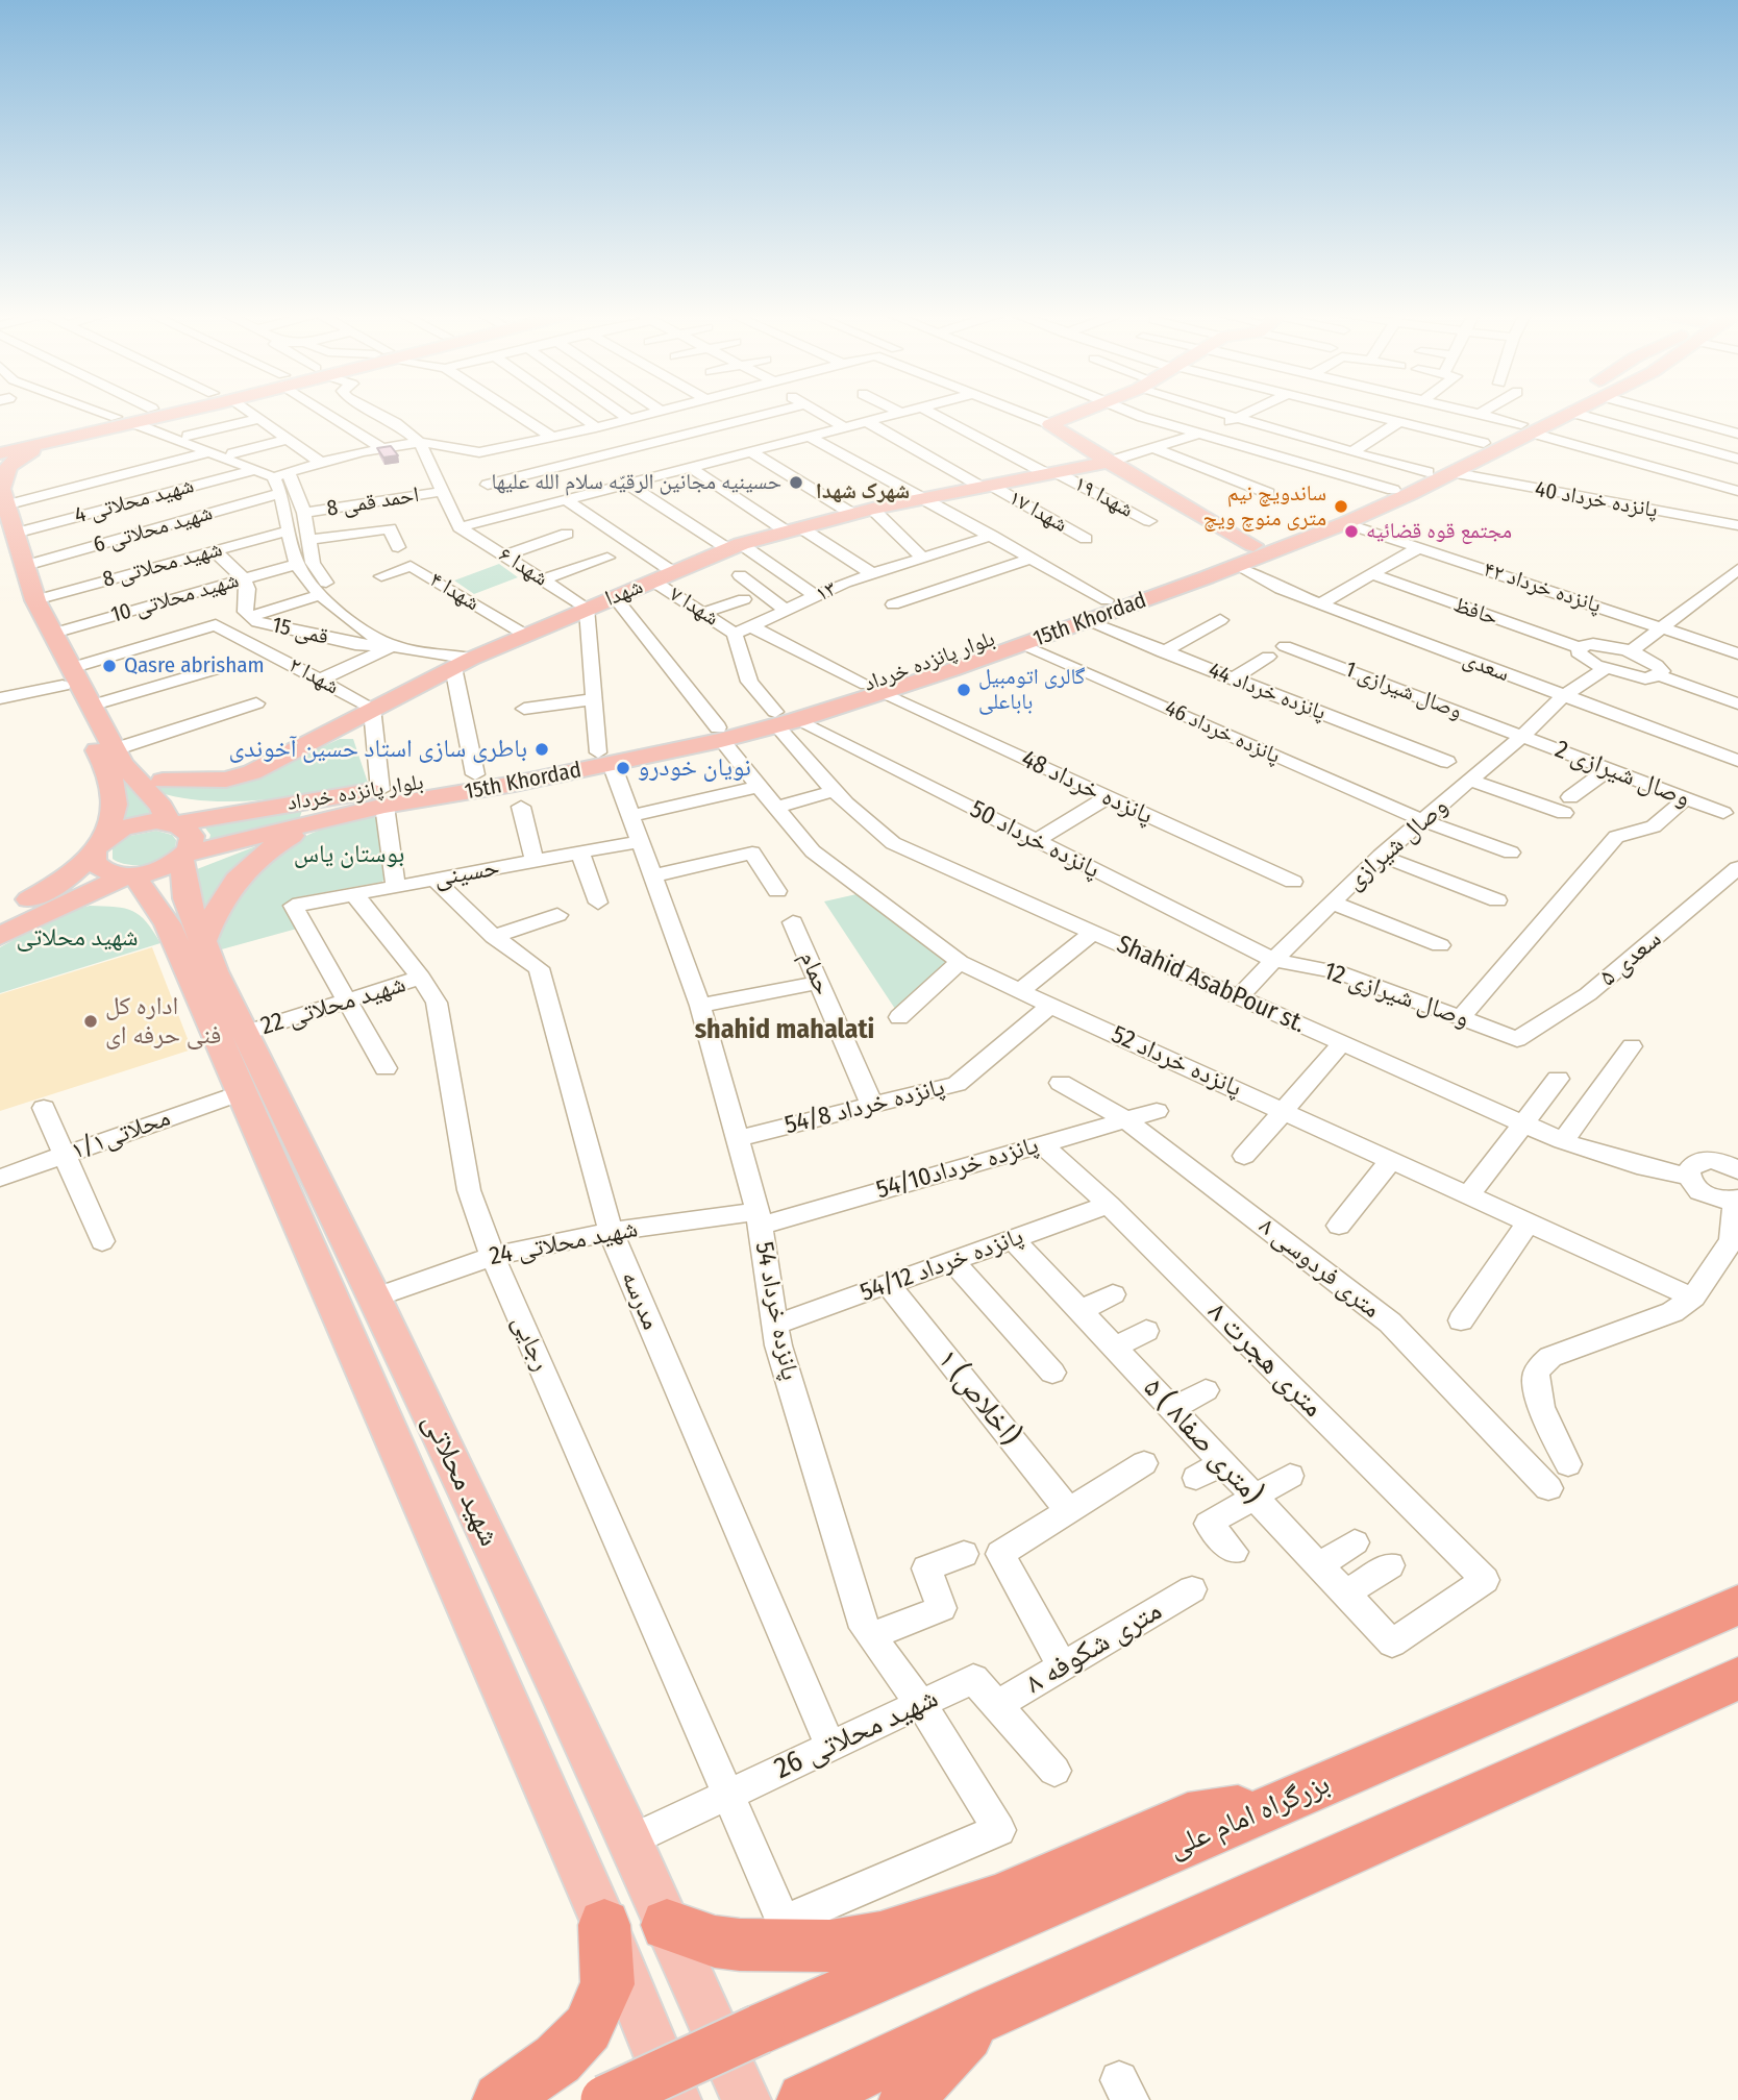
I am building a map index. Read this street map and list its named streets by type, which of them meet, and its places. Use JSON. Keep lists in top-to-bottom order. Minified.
{"streets":{"highway":["بزرگراه امام علی"],"main road":["شهدا","15th Khordad","بلوار پانزده خرداد","شهید محلاتی"],"street":["شهدا ۱۹","پانزده خرداد 40","شهید محلاتی 4","احمد قمی 8","شهدا ۱۷","شهید محلاتی 6","شهید محلاتی 8","شهدا ۶","پانزده خرداد ۴۲","شهدا ۴","۱۳","شهید محلاتی 10","شهدا ۷","حافظ","قمی 15","سعدی","شهدا ۲","وصال شیرازی 1","پانزده خرداد 44","پانزده خرداد 46","وصال شیرازی 2","پانزده خرداد 48","پانزده خرداد 50","وصال شیرازی","حسینی","سعدی ۵","حمام","Shahid AsabPour st.","وصال شیرازی 12","شهید محلاتی 22","پانزده خرداد 52","پانزده خرداد 54/8","محلاتی۱/۱","پانزده خرداد54/10","شهید محلاتی 24","پانزده خرداد 54/12","۸ متری فردوسی","مدرسه","پانزده خرداد 54","رجایی","۸ متری هجرت","۱ (اخلاص)","۵ ( ۸متری صفا)","۸ متری شکوفه","شهید محلاتی 26"]},"crossings":[["شهدا ۱۹","شهدا"],["پانزده خرداد 40","15th Khordad"],["شهدا ۱۷","شهدا"],["شهید محلاتی 8","شهید محلاتی 10"],["شهدا ۶","شهدا"],["شهدا ۶","پانزده خرداد 54"],["پانزده خرداد ۴۲","15th Khordad"],["شهدا ۴","شهدا"],["۱۳","شهدا ۷"],["۱۳","پانزده خرداد 48"],["۱۳","Shahid AsabPour st."],["شهدا","شهدا ۷"],["شهدا","قمی 15"],["شهدا","شهدا ۲"],["شهدا","پانزده خرداد 52"],["شهدا","پانزده خرداد 54"],["شهید محلاتی 10","قمی 15"],["شهدا ۷","Shahid AsabPour st."],["15th Khordad","بلوار پانزده خرداد"],["15th Khordad","سعدی"],["15th Khordad","پانزده خرداد 44"],["15th Khordad","پانزده خرداد 46"],["15th Khordad","پانزده خرداد 48"],["15th Khordad","پانزده خرداد 50"],["15th Khordad","Shahid AsabPour st."],["15th Khordad","پانزده خرداد 52"],["15th Khordad","پانزده خرداد 54"],["15th Khordad","شهید محلاتی"],["بلوار پانزده خرداد","پانزده خرداد 48"],["بلوار پانزده خرداد","پانزده خرداد 54"],["بلوار پانزده خرداد","شهید محلاتی"],["سعدی","وصال شیرازی"],["وصال شیرازی 1","وصال شیرازی 2"],["وصال شیرازی 1","وصال شیرازی"],["پانزده خرداد 46","وصال شیرازی"],["وصال شیرازی 2","وصال شیرازی"],["پانزده خرداد 50","وصال شیرازی"],["پانزده خرداد 50","Shahid AsabPour st."],["پانزده خرداد 50","وصال شیرازی 12"],["وصال شیرازی","Shahid AsabPour st."],["وصال شیرازی","وصال شیرازی 12"],["حسینی","شهید محلاتی 22"],["حسینی","مدرسه"],["حسینی","پانزده خرداد 54"],["حسینی","رجایی"],["سعدی ۵","وصال شیرازی 12"],["حمام","پانزده خرداد 54/8"],["شهید محلاتی 22","رجایی"],["شهید محلاتی 22","شهید محلاتی"],["پانزده خرداد 52","پانزده خرداد 54/8"],["پانزده خرداد 54/8","پانزده خرداد 54"],["محلاتی۱/۱","شهید محلاتی"],["پانزده خرداد54/10","شهید محلاتی 24"],["پانزده خرداد54/10","۸ متری فردوسی"],["پانزده خرداد54/10","پانزده خرداد 54"],["پانزده خرداد54/10","۸ متری هجرت"],["شهید محلاتی 24","مدرسه"],["شهید محلاتی 24","پانزده خرداد 54"],["شهید محلاتی 24","رجایی"],["شهید محلاتی 24","شهید محلاتی"],["پانزده خرداد 54/12","پانزده خرداد 54"],["پانزده خرداد 54/12","۸ متری هجرت"],["پانزده خرداد 54/12","۱ (اخلاص)"],["پانزده خرداد 54/12","۵ ( ۸متری صفا)"],["مدرسه","شهید محلاتی 26"],["پانزده خرداد 54","رجایی"],["پانزده خرداد 54","شهید محلاتی 26"],["رجایی","شهید محلاتی 26"],["۸ متری هجرت","۵ ( ۸متری صفا)"],["شهید محلاتی","شهید محلاتی 26"],["۸ متری شکوفه","شهید محلاتی 26"]],"districts":["شهرک شهدا","shahid mahalati"],"parks":["بوستان یاس","شهید محلاتی"],"places":["حسینیه مجانین الرقیّه سلام الله علیها","ساندویچ نیم متری منوچ ویچ","مجتمع قوه قضائیه","Qasre abrisham","گالری اتومبیل باباعلی","باطری سازی استاد حسین آخوندی","نویان خودرو","اداره کل فنی حرفه ای"]}
